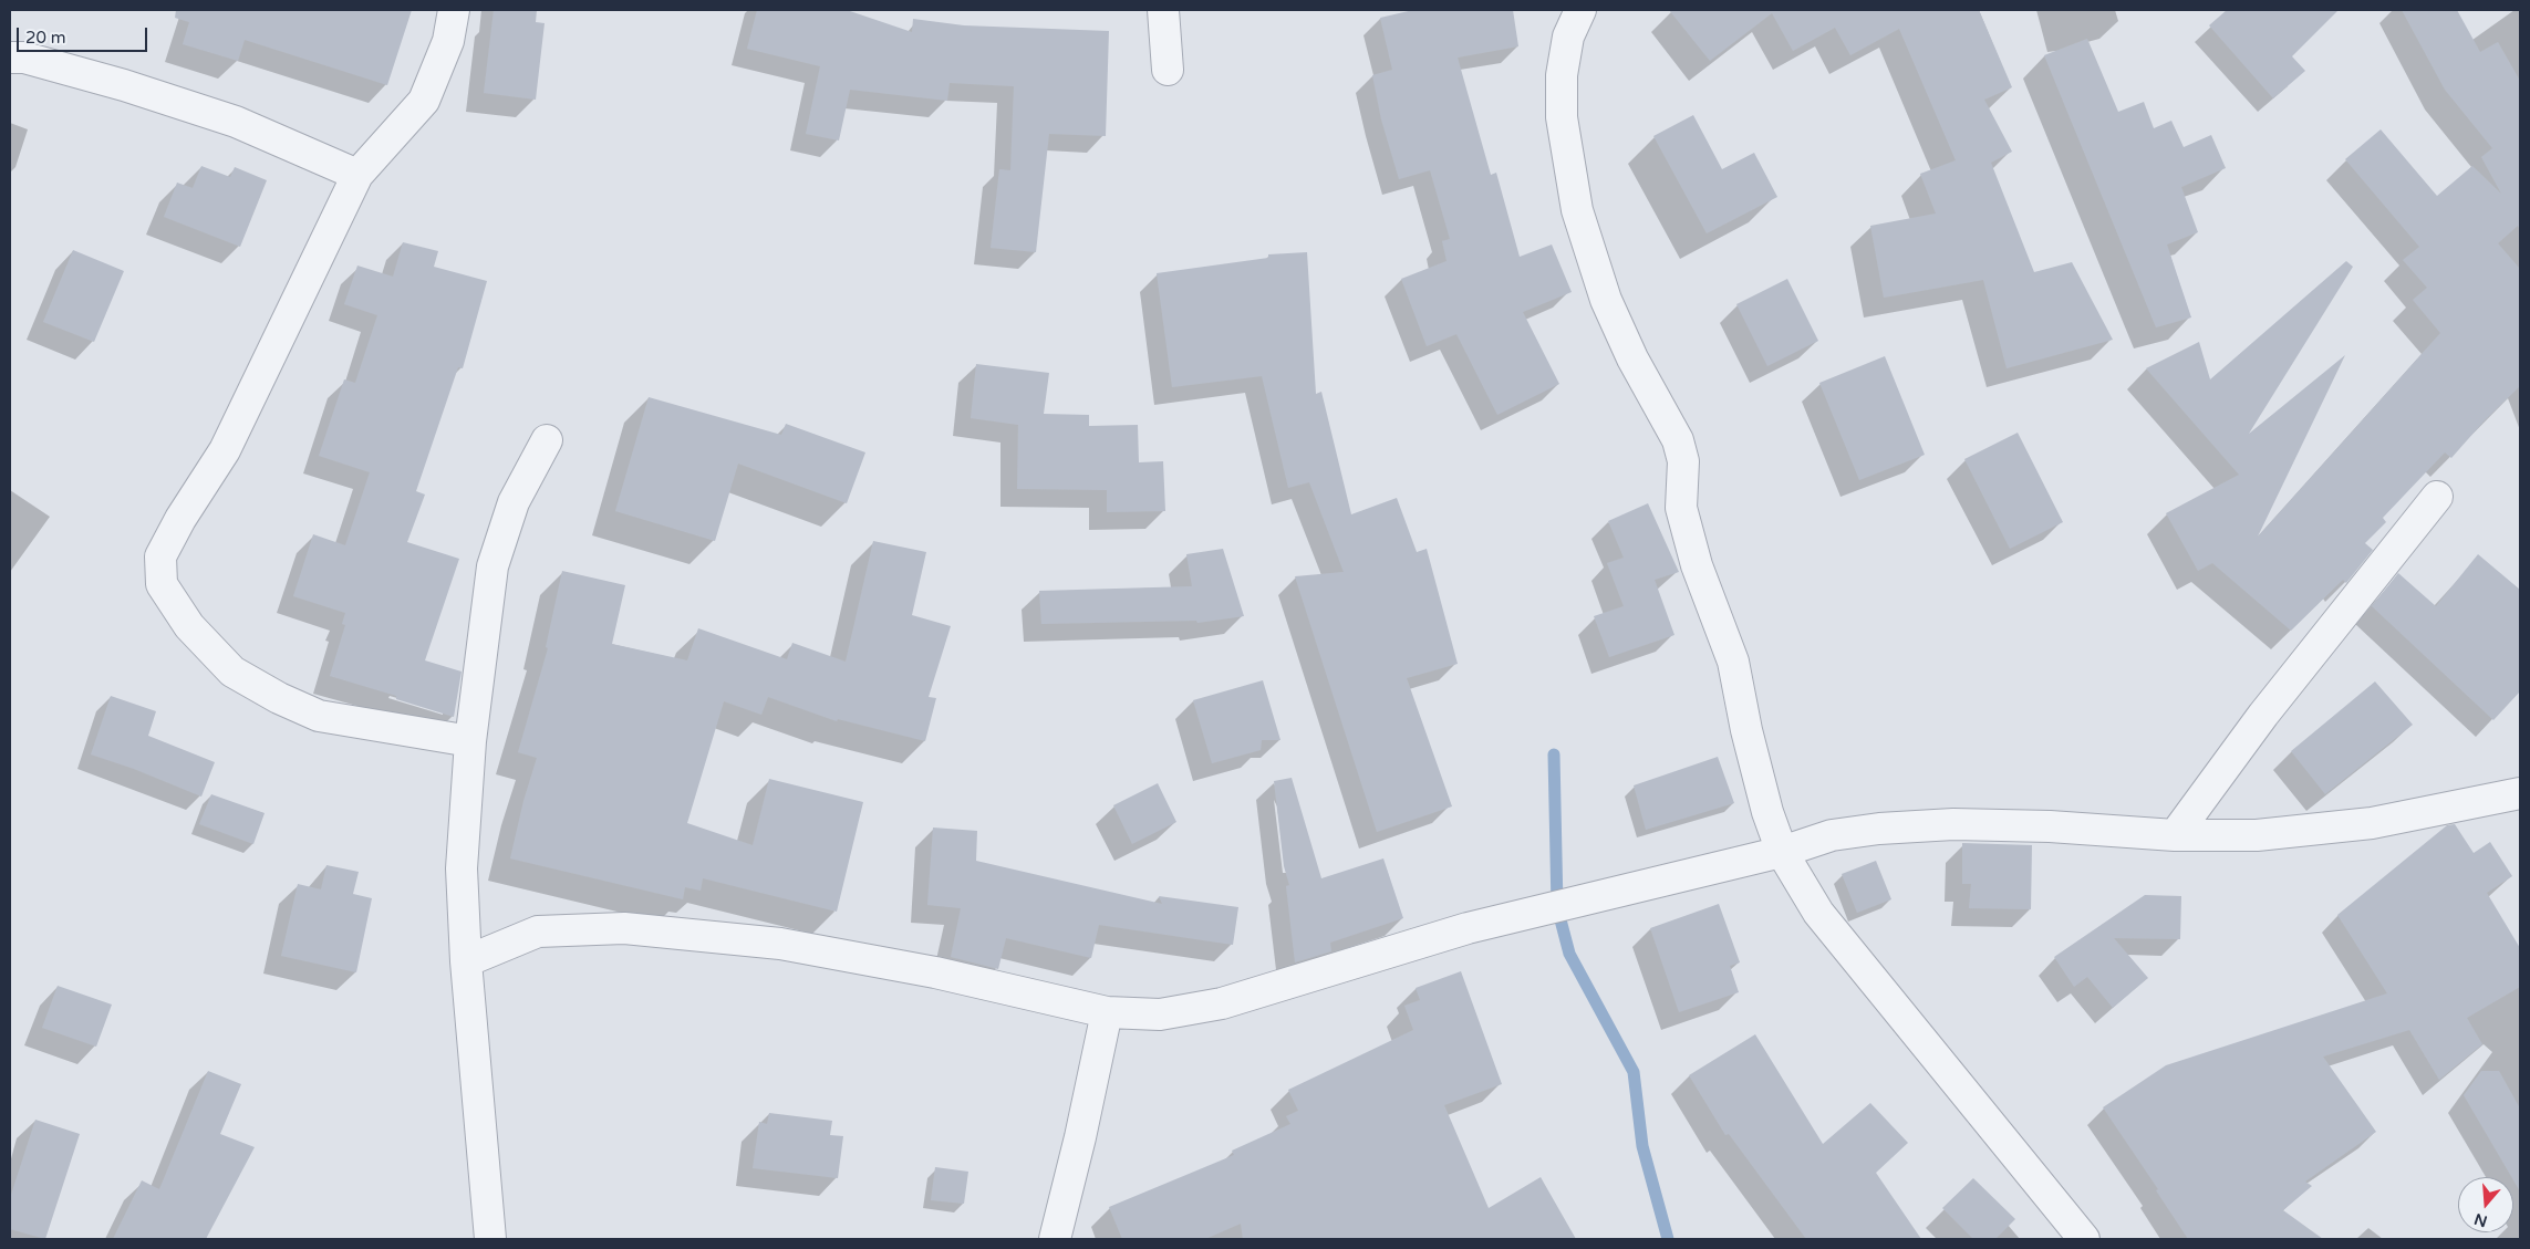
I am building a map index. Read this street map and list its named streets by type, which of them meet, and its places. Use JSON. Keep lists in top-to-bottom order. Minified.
{"scale_bar":"20 m","north":"bottom"}
